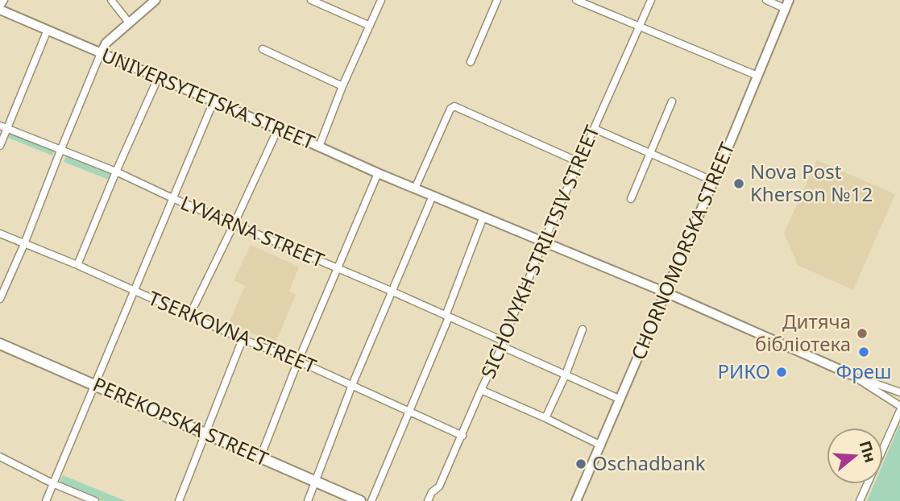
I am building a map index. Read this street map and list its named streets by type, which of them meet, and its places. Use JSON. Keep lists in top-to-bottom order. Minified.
{"streets":{"main road":["PEREKOPSKA STREET"],"street":["UNIVERSYTETSKA STREET","LYVARNA STREET","CHORNOMORSKA STREET","SICHOVYKH STRILTSIV STREET","TSERKOVNA STREET"]},"crossings":[["UNIVERSYTETSKA STREET","CHORNOMORSKA STREET"],["UNIVERSYTETSKA STREET","SICHOVYKH STRILTSIV STREET"],["LYVARNA STREET","CHORNOMORSKA STREET"],["LYVARNA STREET","SICHOVYKH STRILTSIV STREET"],["SICHOVYKH STRILTSIV STREET","TSERKOVNA STREET"]],"places":["Nova Post Kherson №12","Дитяча бібліотека","Фреш","РИКО","Oschadbank"],"north":"right"}
